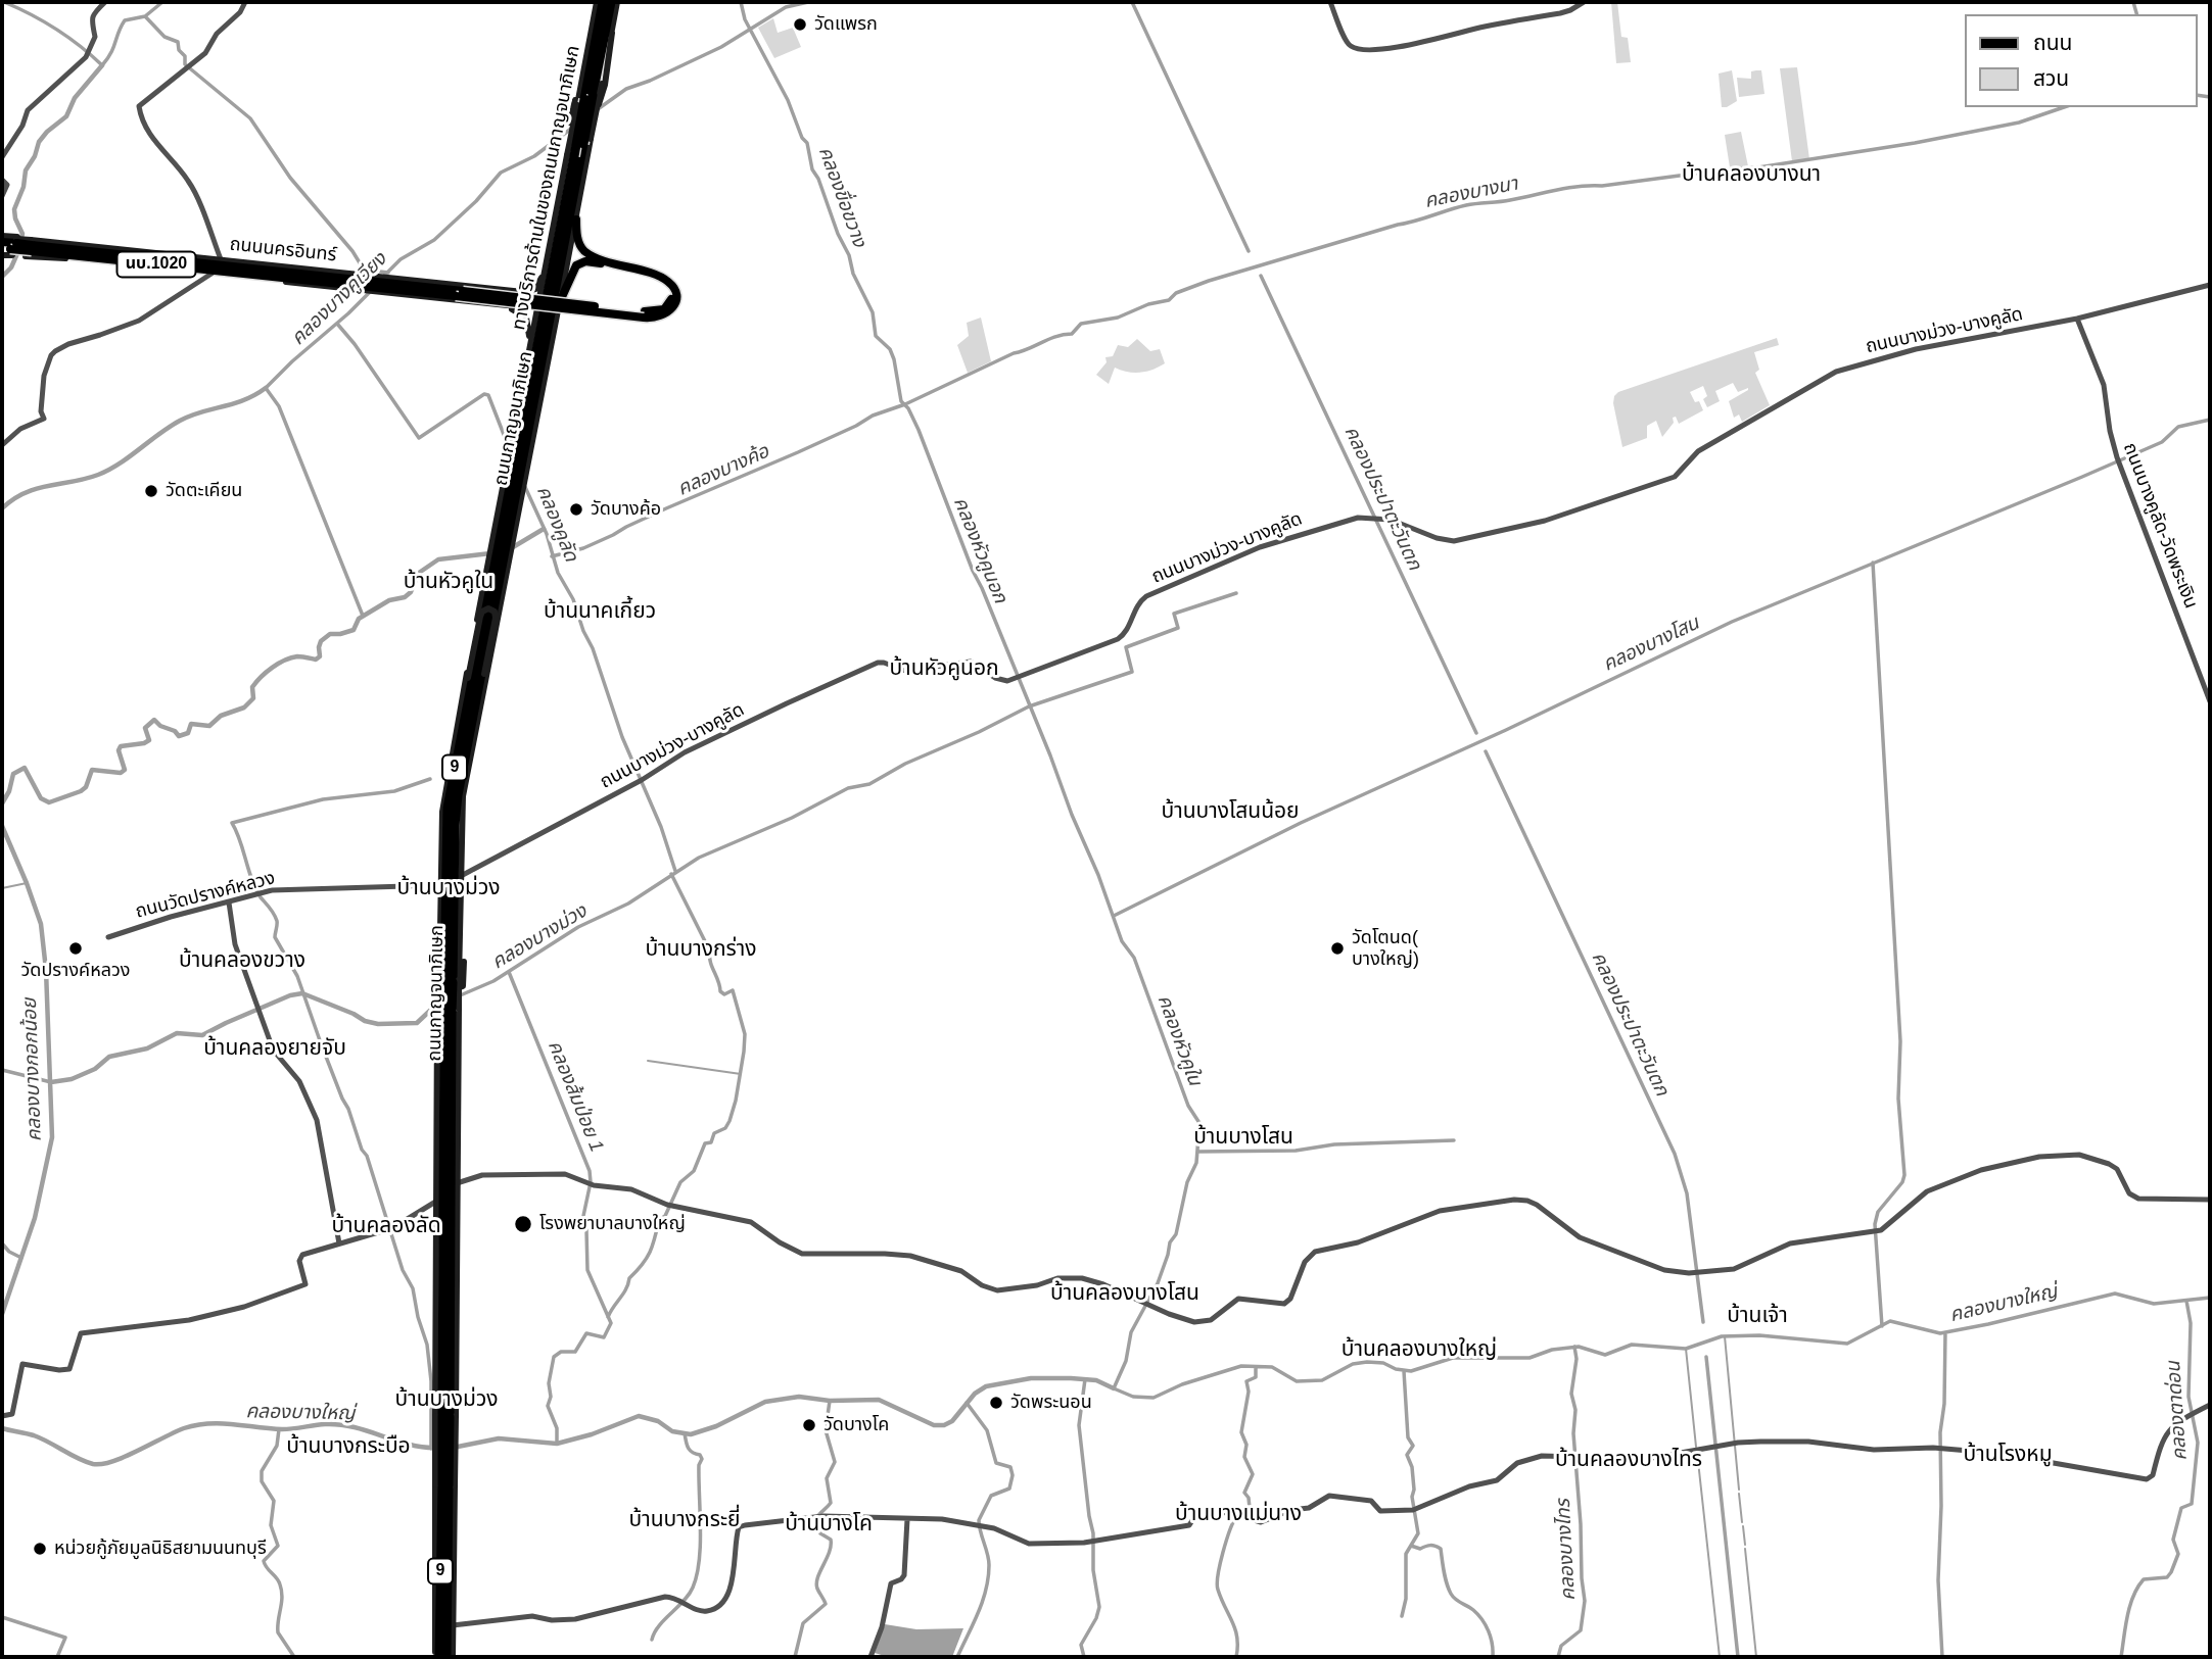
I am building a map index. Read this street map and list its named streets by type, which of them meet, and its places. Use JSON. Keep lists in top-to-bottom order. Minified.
{"streets":{"highway":["ถนนกาญจนาภิเษก","9"],"main road":["ทางบริการด้านในของถนนกาญจนาภิเษก","ถนนนครอินทร์","นบ.1020"],"street":["ถนนบางม่วง-บางคูลัด","ถนนบางคูลัด-วัดพระเงิน","ถนนวัดปรางค์หลวง"]},"crossings":[["ทางบริการด้านในของถนนกาญจนาภิเษก","ถนนกาญจนาภิเษก"],["ทางบริการด้านในของถนนกาญจนาภิเษก","ถนนวัดปรางค์หลวง"],["ถนนนครอินทร์","นบ.1020"],["ถนนบางม่วง-บางคูลัด","ถนนบางคูลัด-วัดพระเงิน"]],"districts":["บ้านคลองบางนา","บ้านหัวคูใน","บ้านนาคเกี้ยว","บ้านหัวคูนอก","บ้านบางโสนน้อย","บ้านบางม่วง","บ้านบางกร่าง","บ้านคลองขวาง","บ้านคลองยายจับ","บ้านบางโสน","บ้านคลองลัด","บ้านคลองบางโสน","บ้านเจ้า","บ้านคลองบางใหญ่","บ้านบางม่วง","บ้านบางกระบือ","บ้านโรงหมู","บ้านคลองบางไทร","บ้านบางแม่นาง","บ้านบางกระยี่","บ้านบางโค"],"water":["คลองบางนา","คลองขื่อขวาง","คลองบางคูเวียง","คลองบางค้อ","คลองประปาตะวันตก","คลองคูลัด","คลองหัวคูนอก","คลองบางโสน","คลองบางม่วง","คลองหัวคูใน","คลองบางกอกน้อย","คลองส้มป่อย 1","คลองบางใหญ่","คลองตาด่อน","คลองบางไทร"],"places":["วัดแพรก","วัดตะเคียน","วัดบางค้อ","วัดปรางค์หลวง","วัดโตนด( บางใหญ่)","โรงพยาบาลบางใหญ่","วัดพระนอน","วัดบางโค","หน่วยกู้ภัยมูลนิธิสยามนนทบุรี"],"legend":["ถนน","สวน"]}
